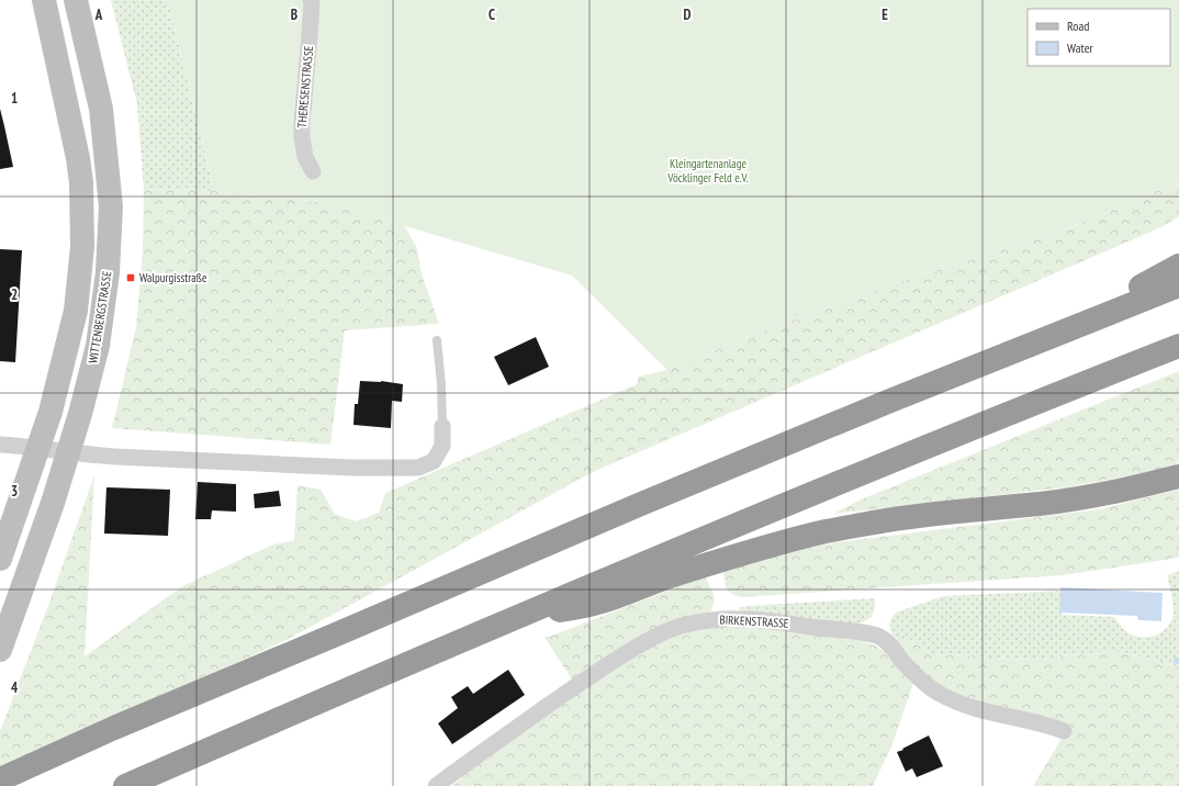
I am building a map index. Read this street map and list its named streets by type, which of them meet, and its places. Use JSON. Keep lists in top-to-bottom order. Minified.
{"streets":{"main road":["WITTENBERGSTRASSE"],"street":["THERESENSTRASSE","BIRKENSTRASSE"]},"parks":["Kleingartenanlage Vöcklinger Feld e.V."],"places":{"transit":["Walpurgisstraße"]},"legend":["Road","Water"],"grid":{"columns":["A","B","C","D","E"],"rows":["1","2","3","4"]}}
